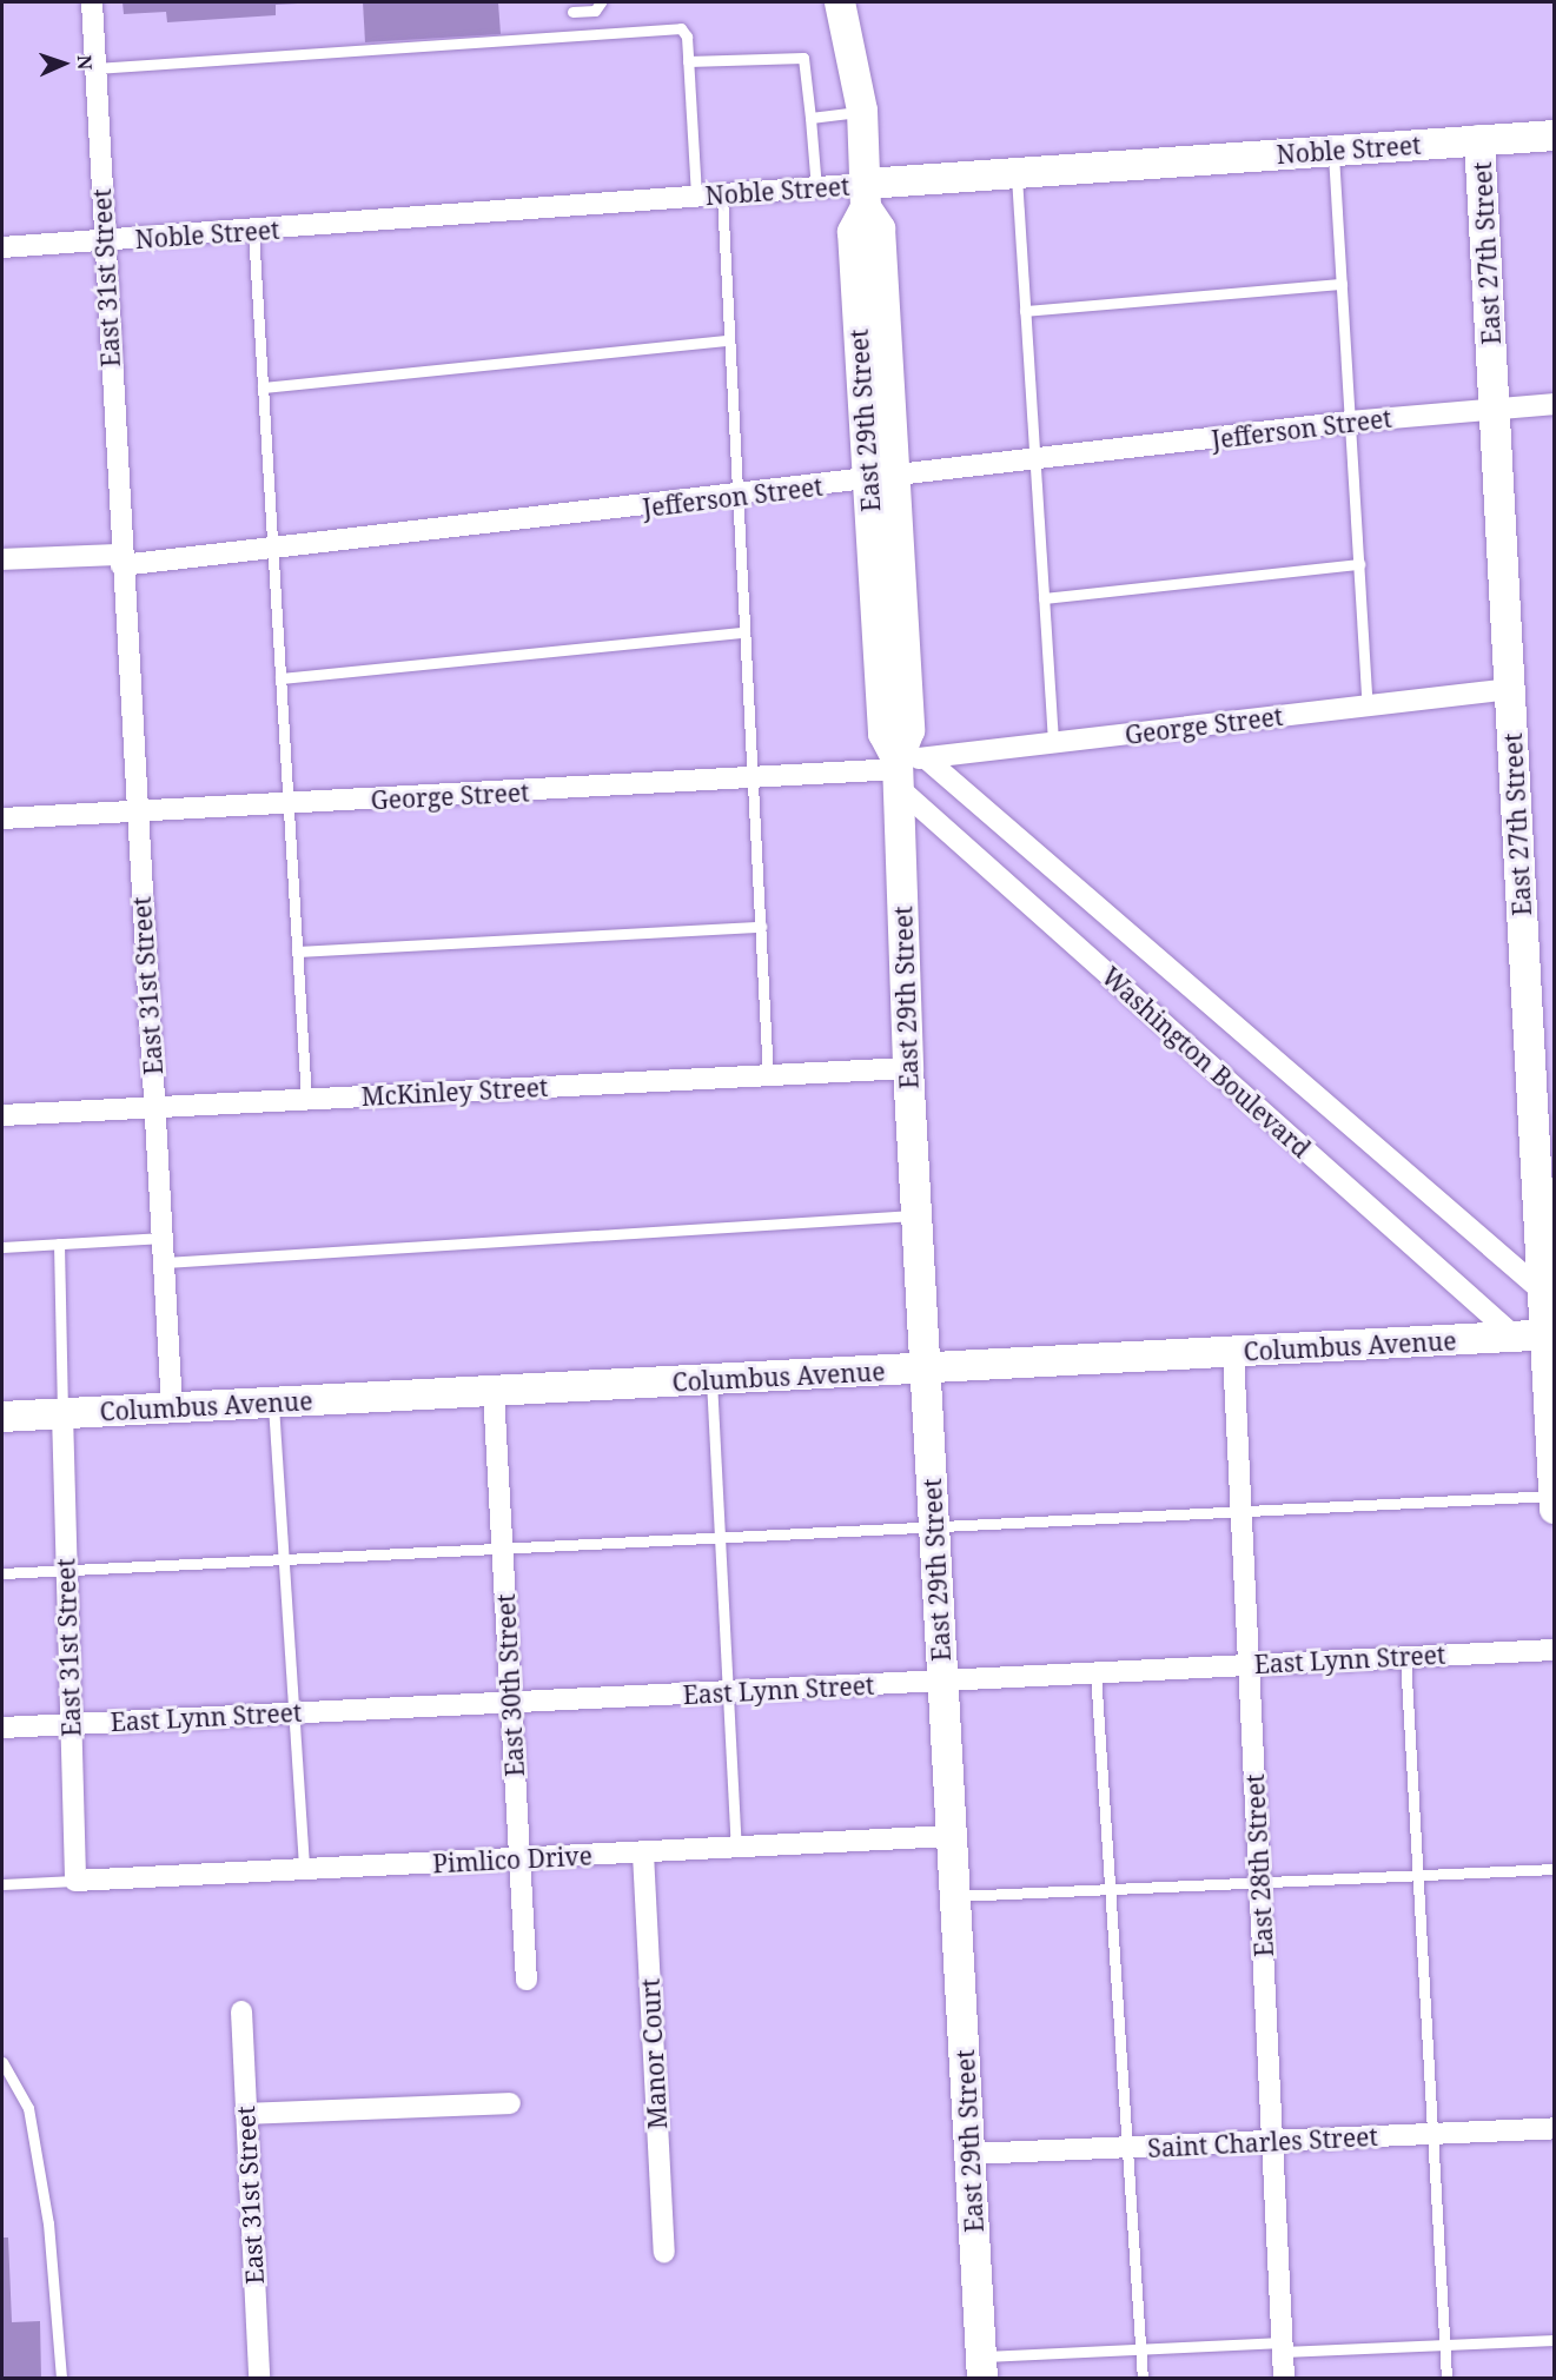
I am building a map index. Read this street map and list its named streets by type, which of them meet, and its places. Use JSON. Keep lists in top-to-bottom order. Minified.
{"streets":{"street":["Noble Street","East 27th Street","East 31st Street","East 29th Street","Jefferson Street","George Street","Washington Boulevard","McKinley Street","Columbus Avenue","East Lynn Street","East 30th Street","Pimlico Drive","East 28th Street","Manor Court","Saint Charles Street"]},"crossings":[["Noble Street","East 27th Street"],["Noble Street","East 31st Street"],["Noble Street","East 29th Street"],["East 27th Street","Jefferson Street"],["East 27th Street","George Street"],["East 27th Street","Washington Boulevard"],["East 27th Street","Columbus Avenue"],["East 31st Street","Jefferson Street"],["East 31st Street","George Street"],["East 31st Street","McKinley Street"],["East 31st Street","Columbus Avenue"],["East 31st Street","East Lynn Street"],["East 31st Street","Pimlico Drive"],["East 29th Street","Jefferson Street"],["East 29th Street","George Street"],["East 29th Street","Washington Boulevard"],["East 29th Street","McKinley Street"],["East 29th Street","Columbus Avenue"],["East 29th Street","East Lynn Street"],["East 29th Street","Pimlico Drive"],["East 29th Street","Saint Charles Street"],["George Street","Washington Boulevard"],["Washington Boulevard","Columbus Avenue"],["Columbus Avenue","East 30th Street"],["Columbus Avenue","East 28th Street"],["East Lynn Street","East 30th Street"],["East Lynn Street","East 28th Street"],["East 30th Street","Pimlico Drive"],["Pimlico Drive","Manor Court"],["East 28th Street","Saint Charles Street"]],"north":"right"}
